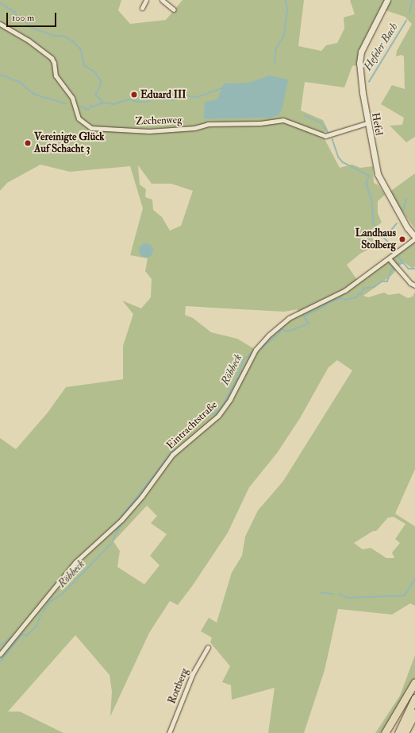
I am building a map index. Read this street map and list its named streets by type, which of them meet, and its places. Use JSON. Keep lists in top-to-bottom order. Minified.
{"streets":{"main road":["Hefel"],"street":["Zechenweg","Eintrachtstraße","Rottberg"]},"crossings":[["Zechenweg","Hefel"],["Hefel","Eintrachtstraße"]],"water":["Hefeler Bach","Röbbeck"],"places":["Eduard III","Vereinigte Glück Auf Schacht 3","Landhaus Stolberg"],"scale_bar":"100 m"}
